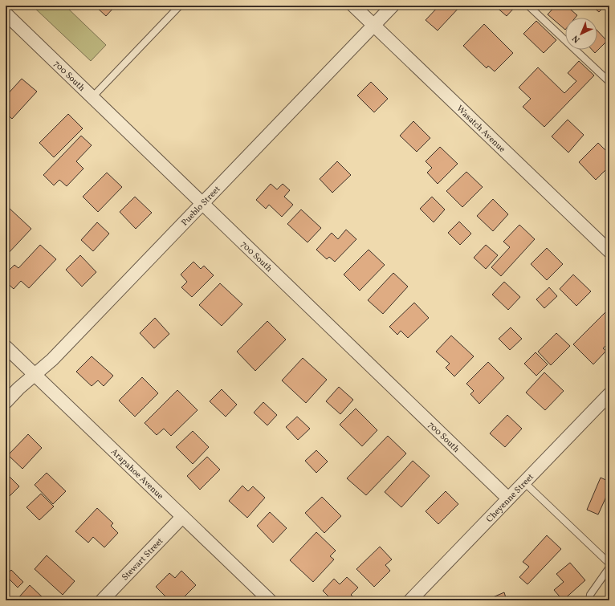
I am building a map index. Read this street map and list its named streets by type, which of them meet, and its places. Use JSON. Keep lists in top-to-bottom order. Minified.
{"streets":{"street":["700 South","Wasatch Avenue","Pueblo Street","Arapahoe Avenue","Cheyenne Street","Stewart Street"]},"crossings":[["700 South","Pueblo Street"],["700 South","Cheyenne Street"],["Wasatch Avenue","Pueblo Street"],["Pueblo Street","Arapahoe Avenue"],["Arapahoe Avenue","Stewart Street"]],"north":"bottom left"}
